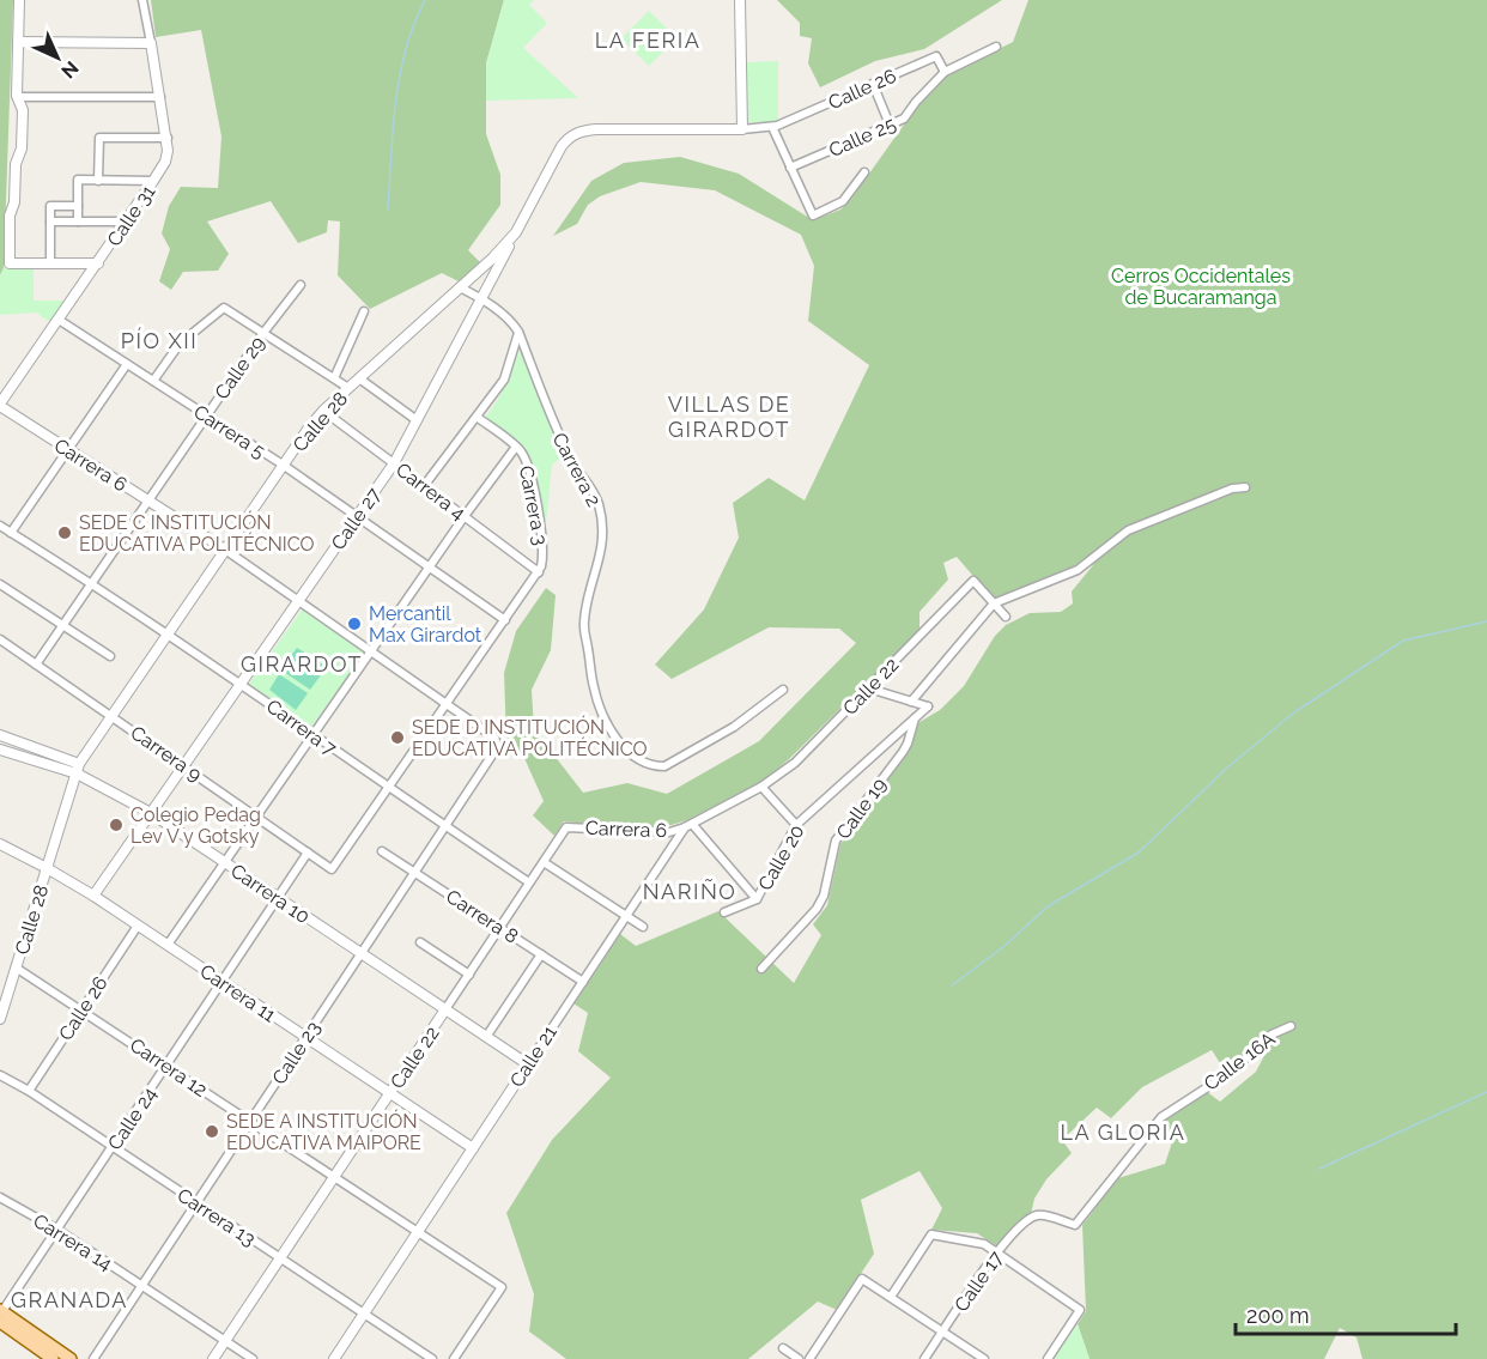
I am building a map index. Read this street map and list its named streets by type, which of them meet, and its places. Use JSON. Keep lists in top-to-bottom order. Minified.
{"streets":{"street":["Calle 26","Calle 25","Calle 31","Calle 29","Calle 28","Carrera 5","Carrera 6","Carrera 2","Carrera 4","Carrera 3","Calle 27","Calle 22","Carrera 7","Carrera 9","Calle 19","Calle 20","Carrera 10","Carrera 8","Carrera 11","Calle 23","Calle 21","Calle 16A","Carrera 12","Calle 24","Carrera 13","Carrera 14","Calle 17"]},"crossings":[["Calle 26","Calle 25"],["Calle 26","Carrera 11"],["Calle 26","Carrera 12"],["Calle 26","Carrera 13"],["Calle 31","Carrera 5"],["Calle 31","Carrera 6"],["Calle 29","Carrera 5"],["Calle 29","Carrera 6"],["Calle 29","Carrera 7"],["Calle 29","Carrera 9"],["Calle 28","Carrera 5"],["Calle 28","Carrera 6"],["Calle 28","Carrera 2"],["Calle 28","Carrera 4"],["Calle 28","Calle 27"],["Calle 28","Carrera 7"],["Calle 28","Carrera 9"],["Calle 28","Carrera 10"],["Calle 28","Carrera 11"],["Calle 28","Carrera 12"],["Carrera 5","Calle 27"],["Carrera 6","Calle 27"],["Carrera 6","Calle 22"],["Carrera 6","Calle 20"],["Carrera 6","Calle 23"],["Carrera 6","Calle 21"],["Carrera 2","Calle 27"],["Carrera 4","Carrera 3"],["Carrera 4","Calle 27"],["Calle 27","Carrera 7"],["Calle 27","Carrera 9"],["Calle 27","Carrera 10"],["Calle 27","Carrera 11"],["Calle 22","Carrera 7"],["Calle 22","Carrera 10"],["Calle 22","Carrera 8"],["Calle 22","Carrera 11"],["Calle 22","Calle 21"],["Calle 22","Carrera 12"],["Calle 22","Carrera 13"],["Calle 22","Carrera 14"],["Carrera 7","Carrera 9"],["Carrera 7","Calle 23"],["Carrera 9","Calle 24"],["Calle 19","Calle 20"],["Carrera 10","Calle 23"],["Carrera 10","Calle 21"],["Carrera 10","Calle 24"],["Carrera 8","Calle 23"],["Carrera 8","Calle 21"],["Carrera 11","Calle 23"],["Carrera 11","Calle 21"],["Carrera 11","Calle 24"],["Calle 23","Carrera 12"],["Calle 23","Carrera 13"],["Calle 23","Carrera 14"],["Calle 21","Carrera 12"],["Calle 21","Carrera 13"],["Calle 16A","Calle 17"],["Carrera 12","Calle 24"],["Calle 24","Carrera 13"],["Calle 24","Carrera 14"]],"districts":["LA FERIA","PÍO XII","VILLAS DE GIRARDOT","GIRARDOT","NARIÑO","LA GLORIA","GRANADA"],"parks":["Cerros Occidentales de Bucaramanga"],"places":["SEDE C INSTITUCIÓN EDUCATIVA POLITÉCNICO","Mercantil Max Girardot","SEDE D INSTITUCIÓN EDUCATIVA POLITÉCNICO","Colegio Pedag Lev V y Gotsky","SEDE A INSTITUCIÓN EDUCATIVA MAIPORE"],"scale_bar":"200 m","north":"bottom right"}
